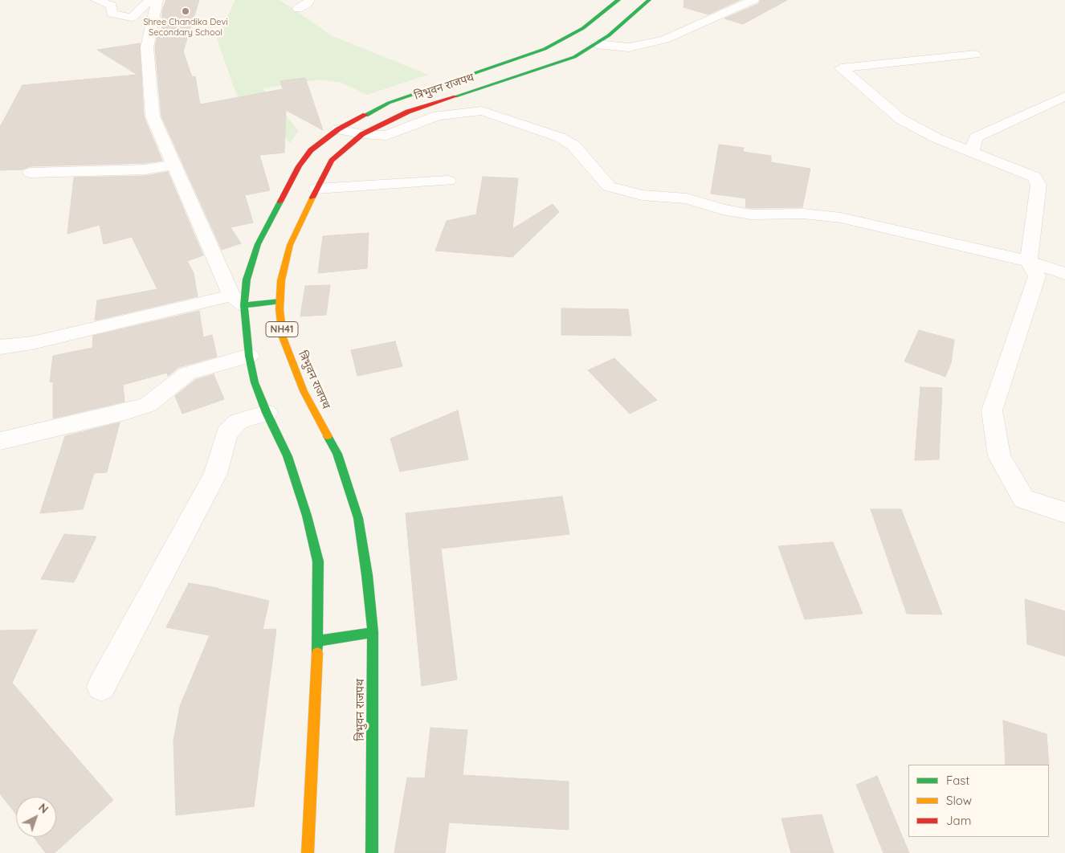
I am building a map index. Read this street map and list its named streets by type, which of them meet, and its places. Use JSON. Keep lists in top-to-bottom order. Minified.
{"streets":{"highway":["त्रिभुवन राजपथ","NH41"]},"places":["Shree Chandika Devi Secondary School"],"legend":["Fast","Slow","Jam"],"north":"top right"}
